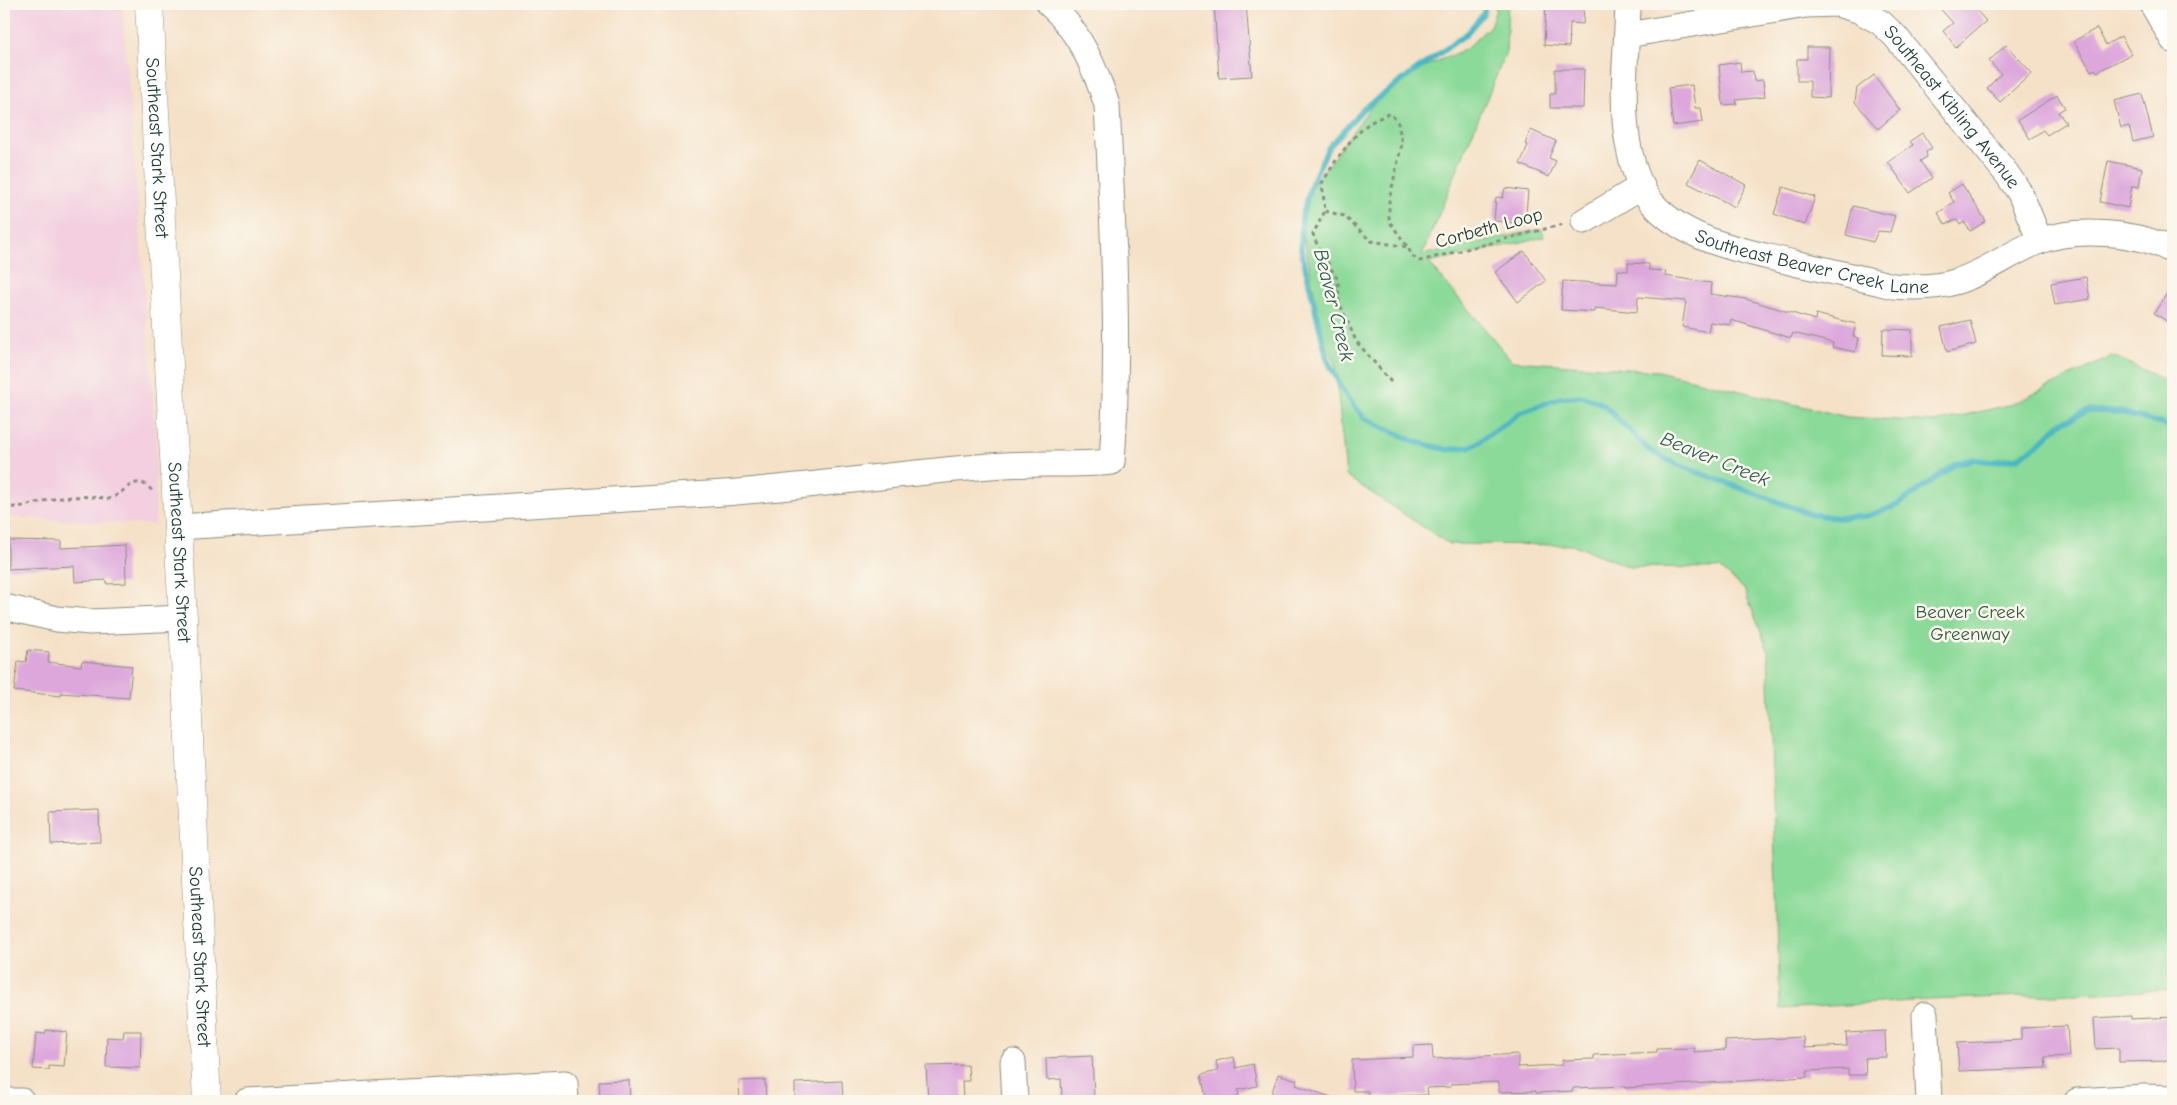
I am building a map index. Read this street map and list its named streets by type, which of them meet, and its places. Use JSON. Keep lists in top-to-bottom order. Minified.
{"streets":{"main road":["Southeast Stark Street"],"street":["Southeast Kibling Avenue","Southeast Beaver Creek Lane"],"path":["Corbeth Loop"]},"crossings":[["Southeast Kibling Avenue","Southeast Beaver Creek Lane"]],"water":["Beaver Creek"],"parks":["Beaver Creek Greenway"]}
